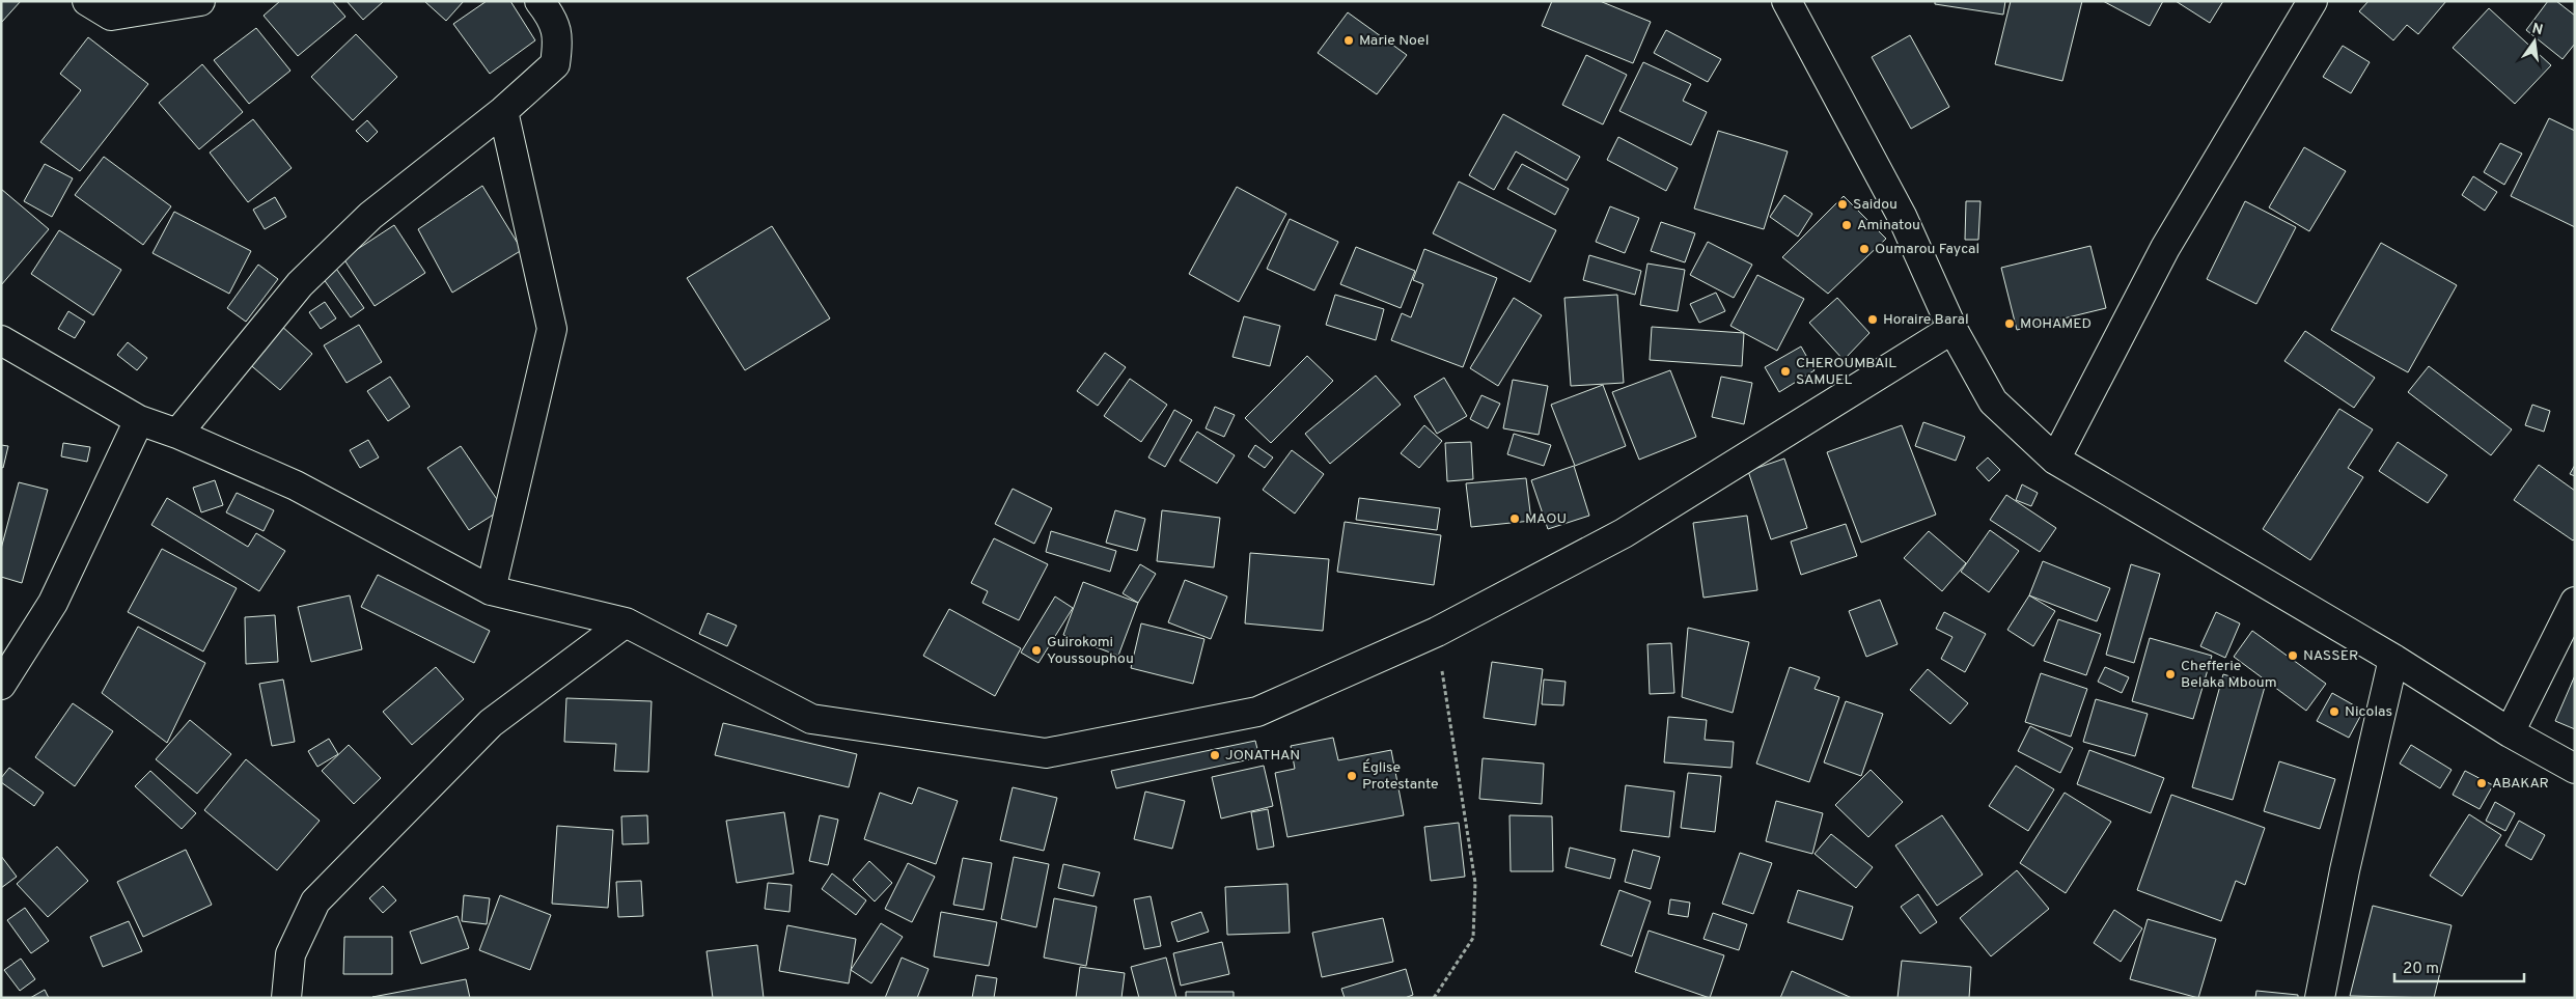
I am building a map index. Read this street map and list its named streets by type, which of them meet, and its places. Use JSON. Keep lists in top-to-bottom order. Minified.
{"places":["Marie Noel","Saidou","Aminatou","Oumarou Faycal","Horaire Baral","MOHAMED","CHEROUMBAIL SAMUEL","MAOU","Guirokomi Youssouphou","NASSER","Chefferie Belaka Mboum","Nicolas","JONATHAN","Église Protestante","ABAKAR"],"scale_bar":"20 m","north":"top"}
